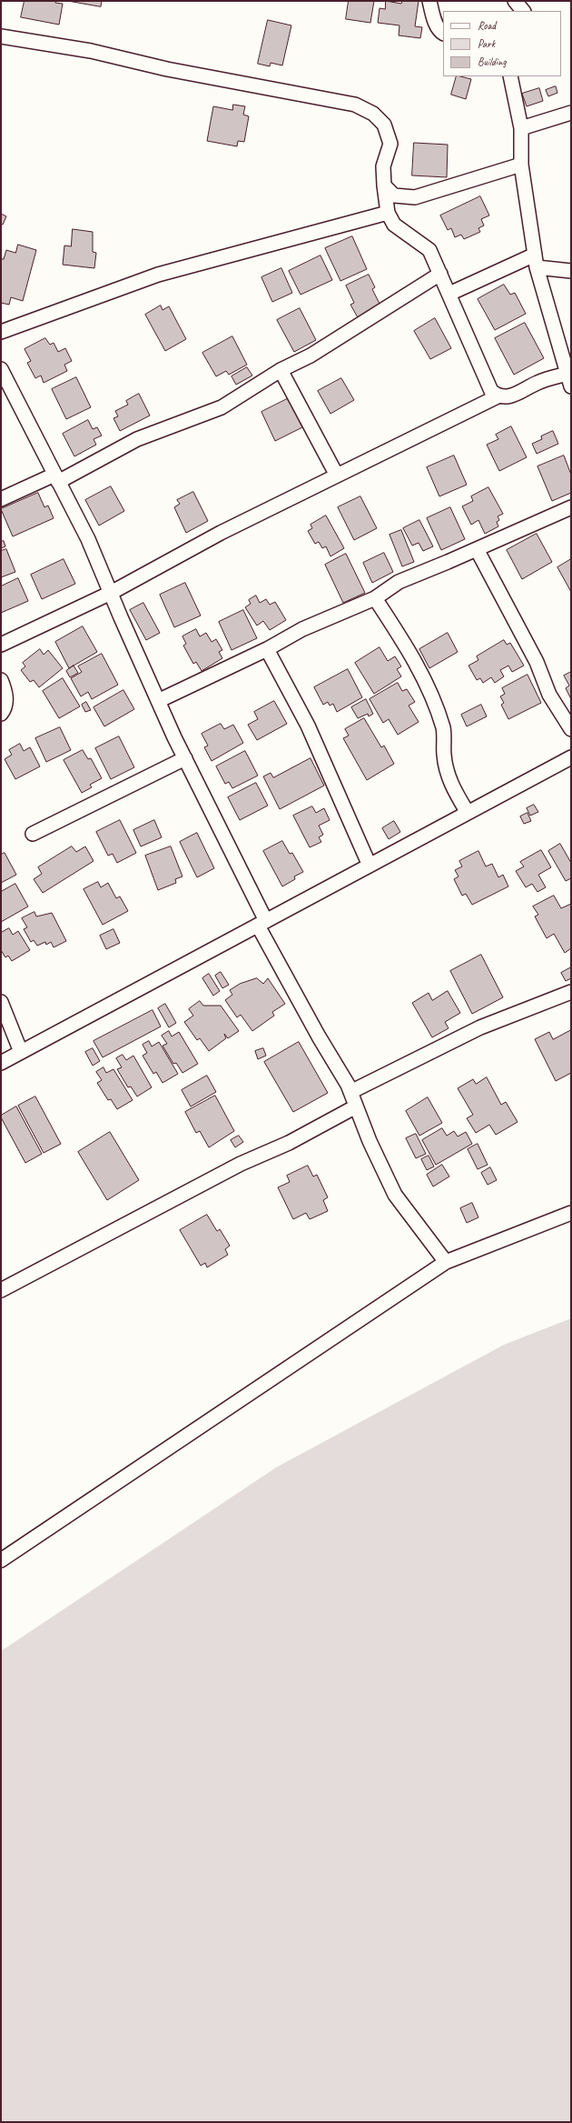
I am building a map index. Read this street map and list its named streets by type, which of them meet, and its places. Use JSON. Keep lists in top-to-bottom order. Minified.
{"legend":["Road","Park","Building"]}
